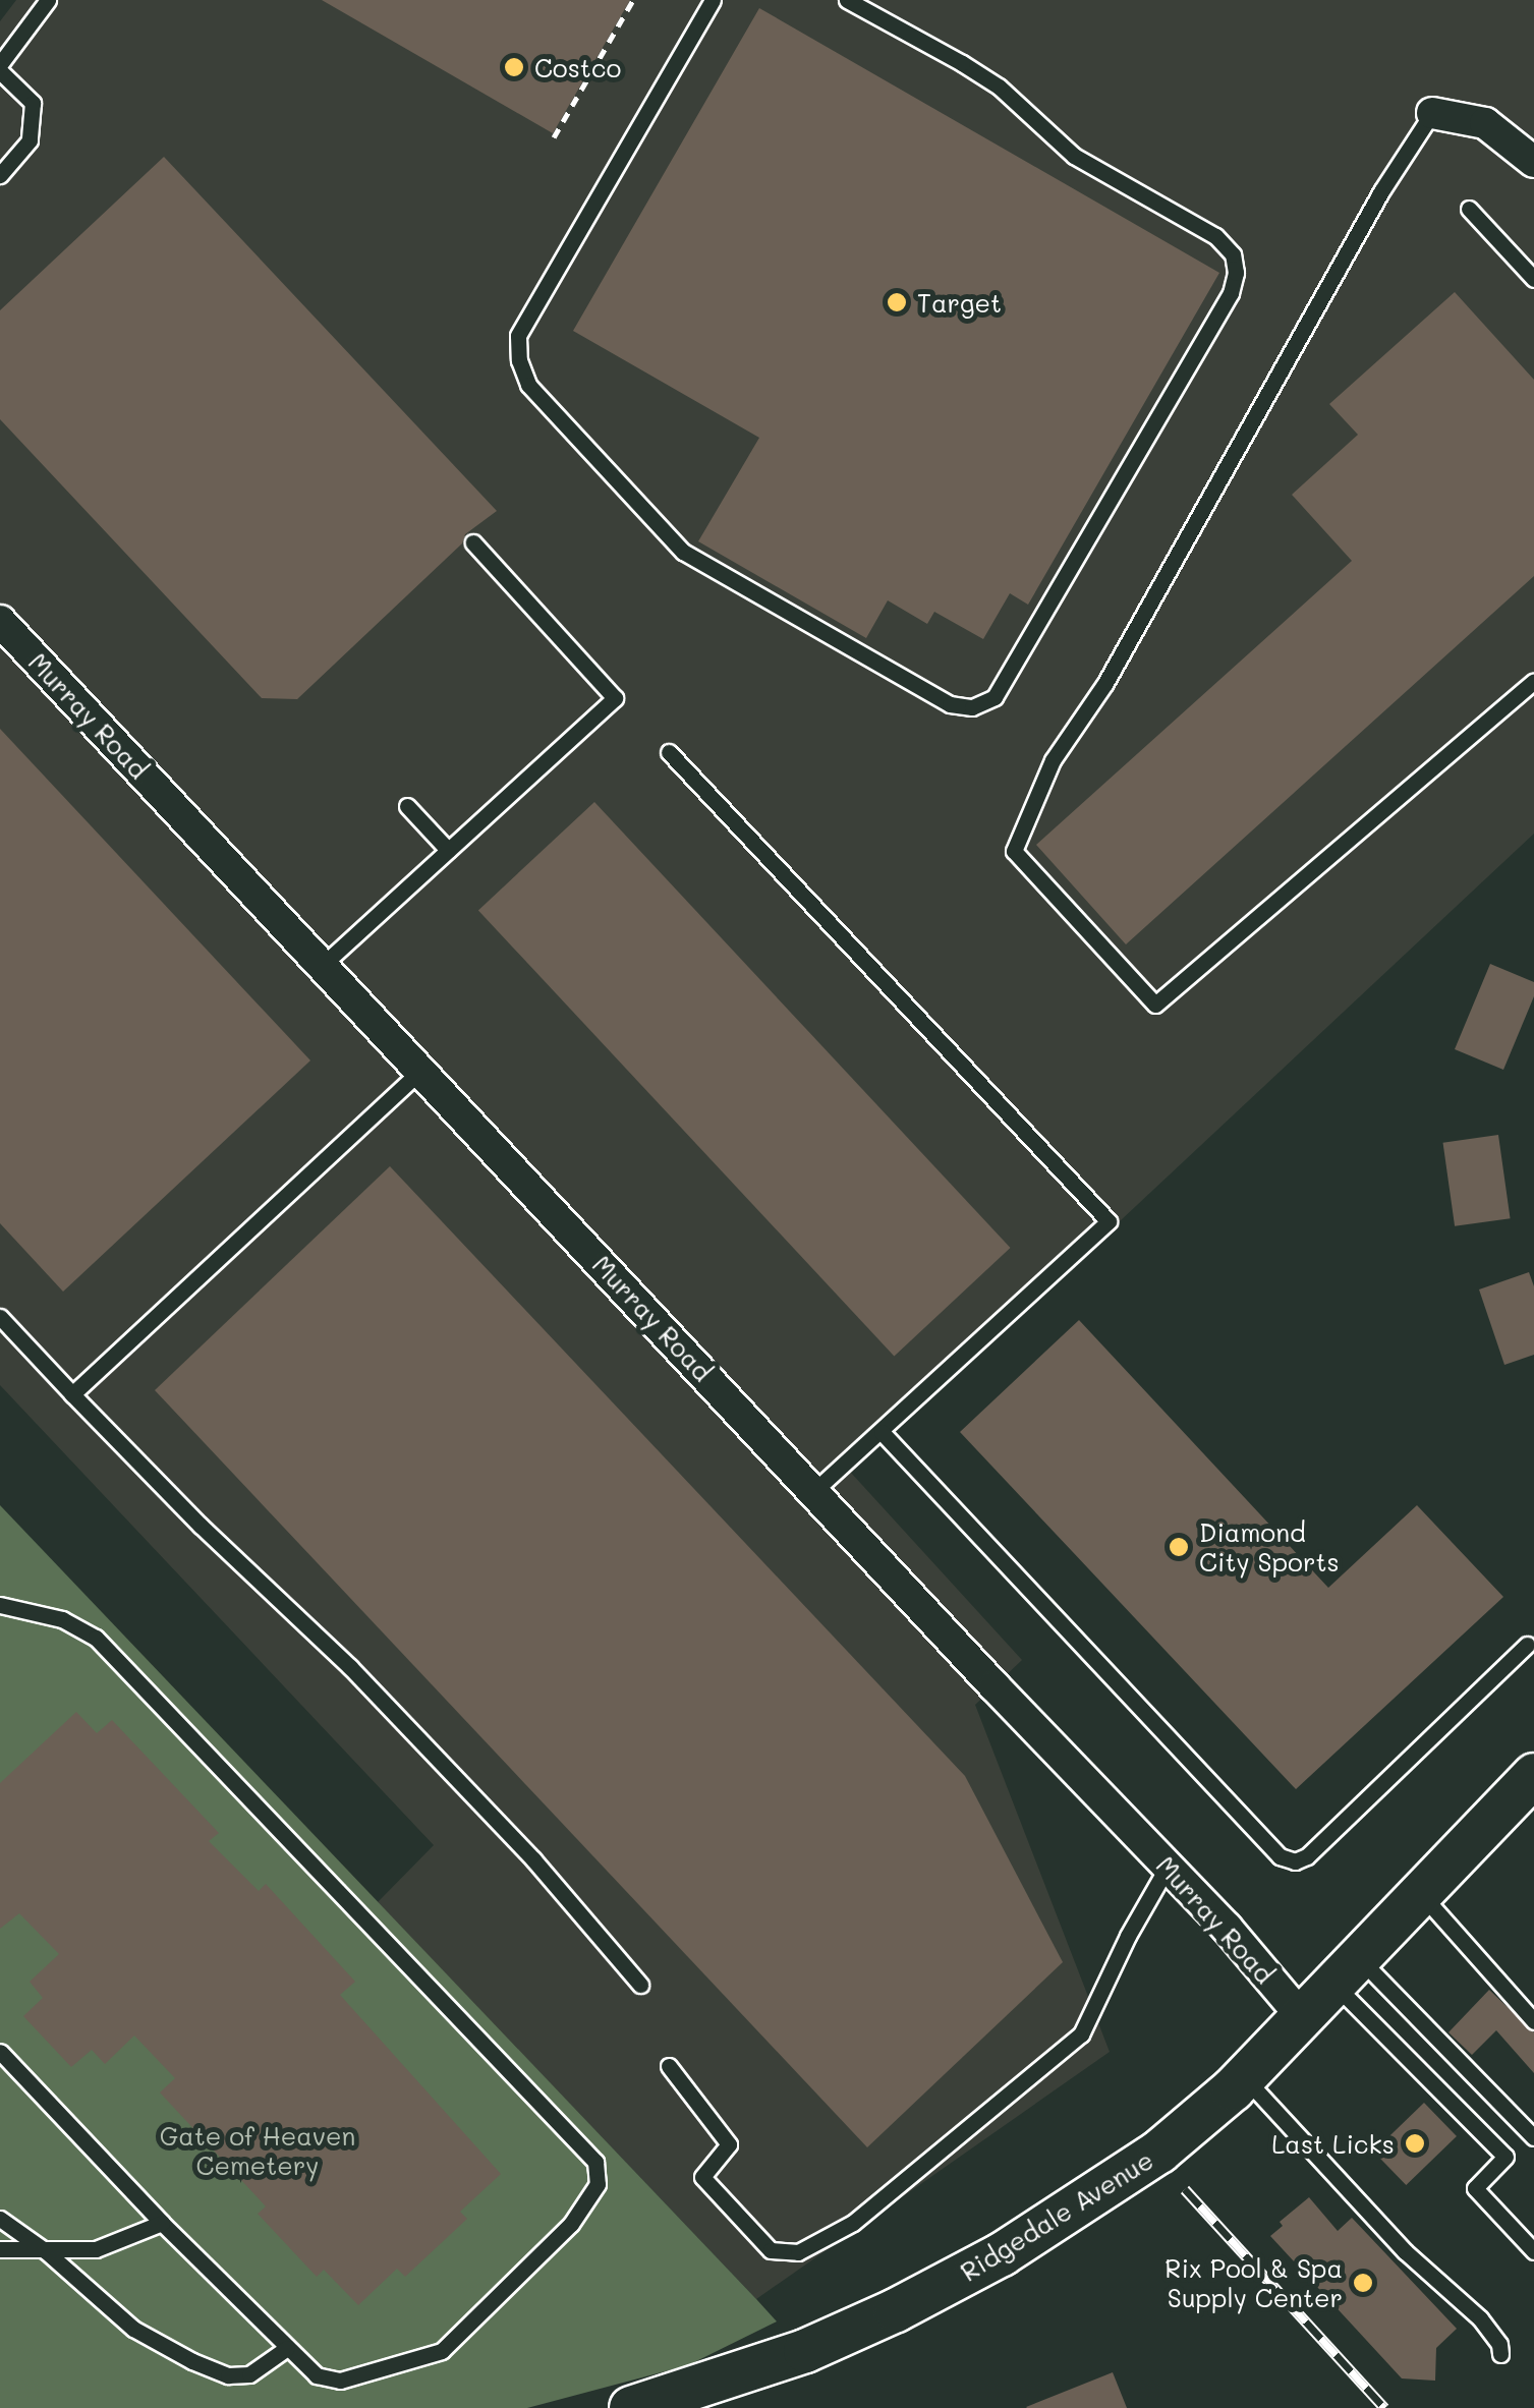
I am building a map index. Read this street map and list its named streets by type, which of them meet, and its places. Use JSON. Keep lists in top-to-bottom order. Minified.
{"streets":{"main road":["Ridgedale Avenue"],"street":["Murray Road"]},"crossings":[["Murray Road","Ridgedale Avenue"]],"parks":["Gate of Heaven Cemetery"],"places":["Costco","Target","Diamond City Sports","Last Licks","Rix Pool & Spa Supply Center"]}
